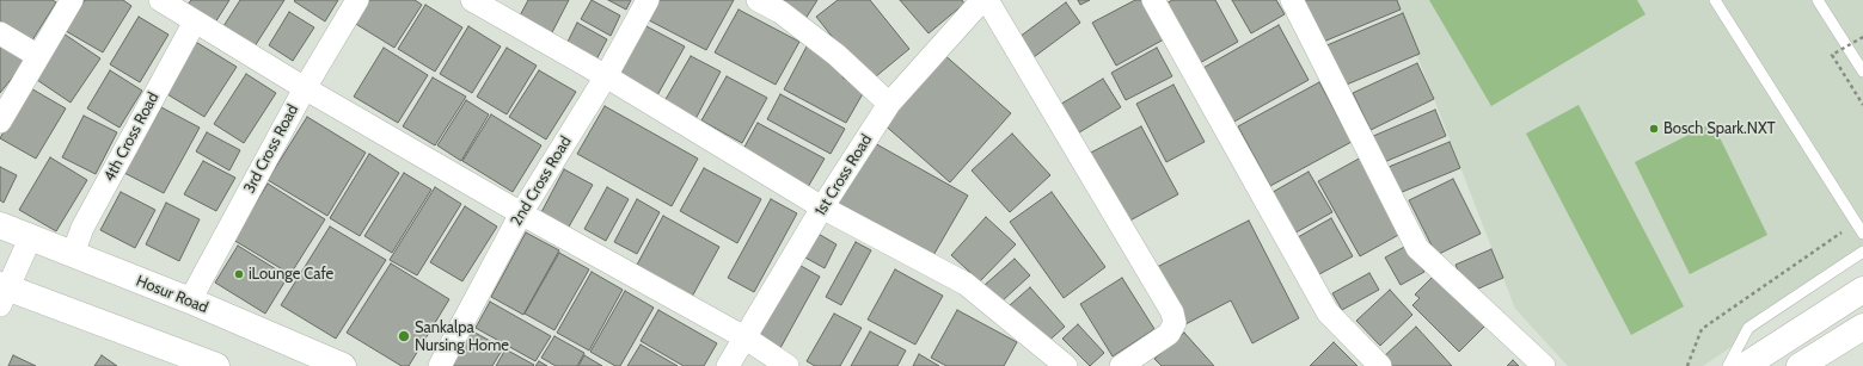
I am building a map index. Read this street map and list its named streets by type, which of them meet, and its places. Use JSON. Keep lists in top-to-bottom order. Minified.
{"streets":{"main road":["Hosur Road"],"street":["4th Cross Road","3rd Cross Road","1st Cross Road","2nd Cross Road"]},"crossings":[["4th Cross Road","Hosur Road"],["3rd Cross Road","Hosur Road"]],"places":["Bosch Spark.NXT","iLounge Cafe","Sankalpa Nursing Home"]}
